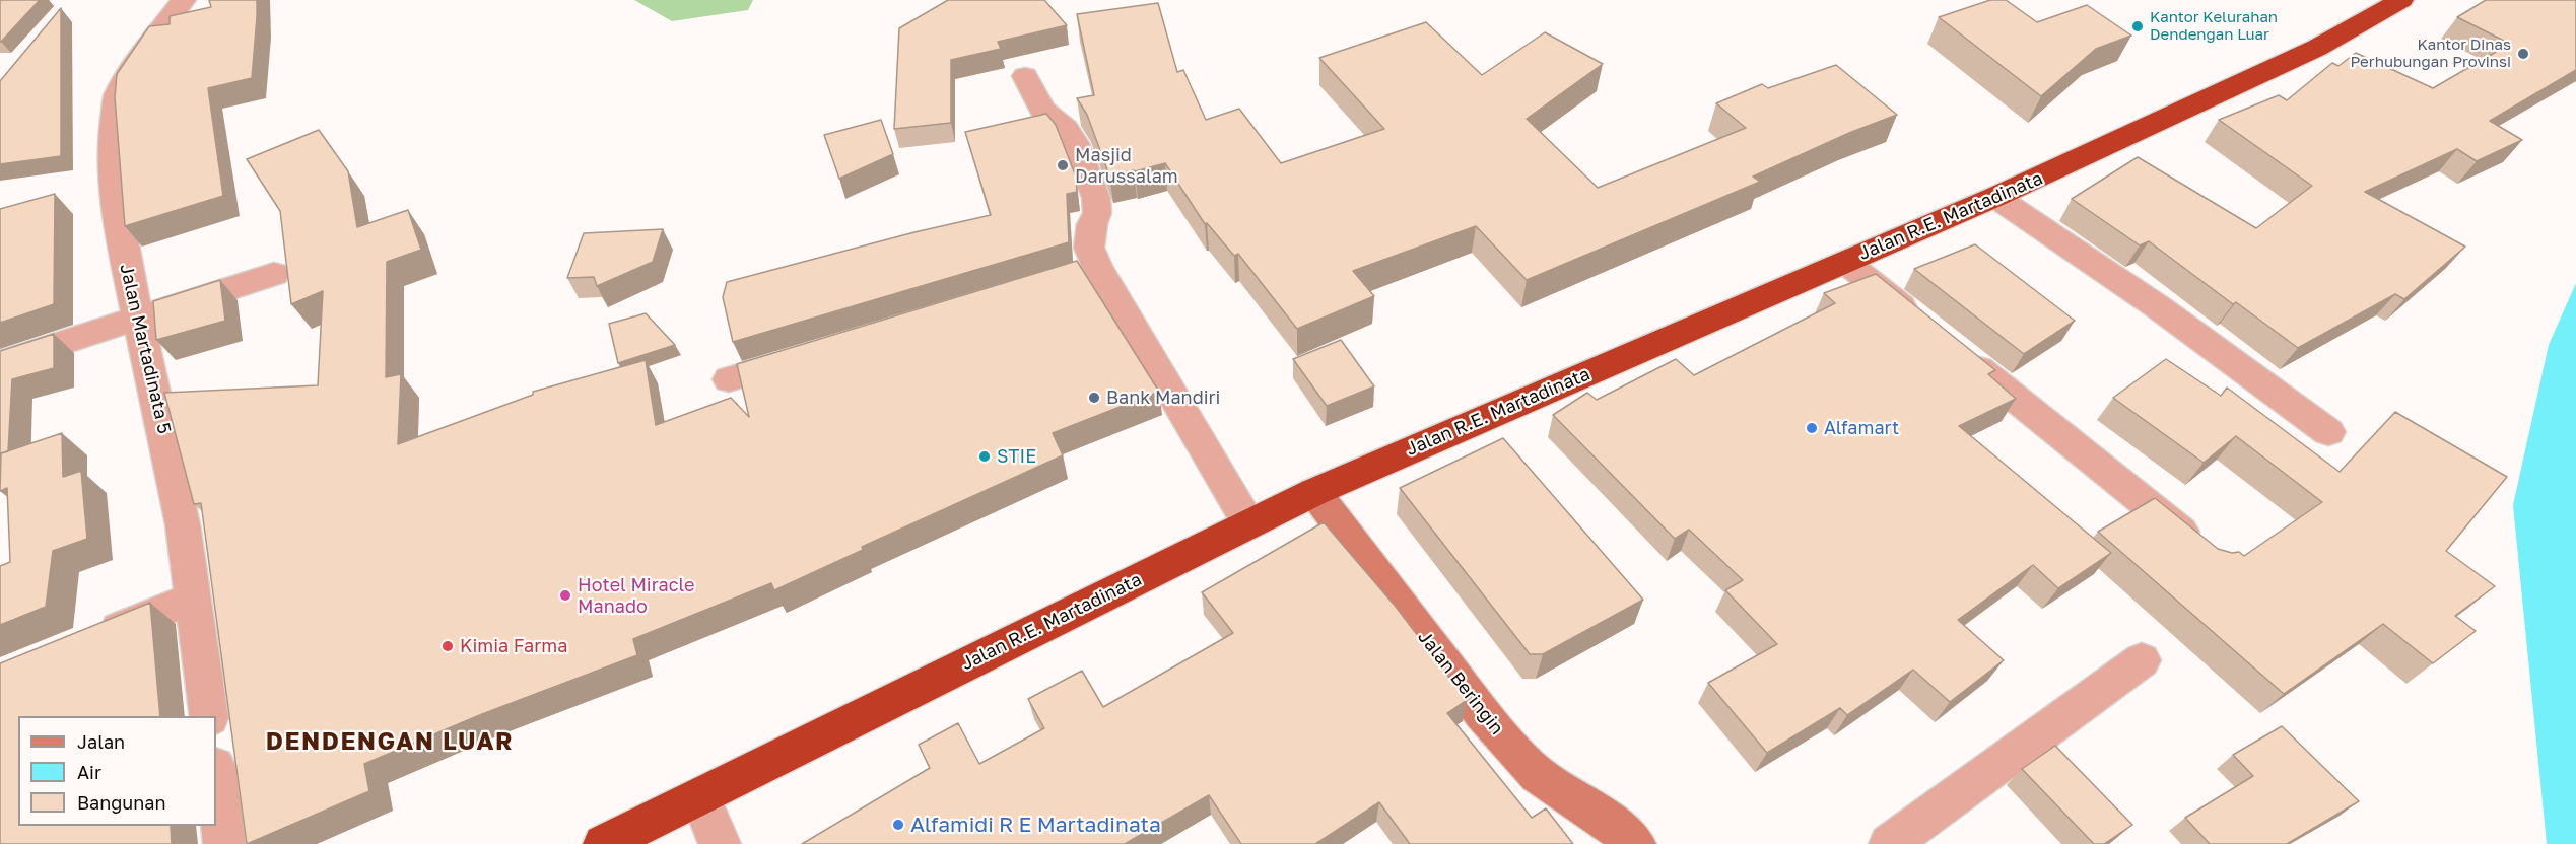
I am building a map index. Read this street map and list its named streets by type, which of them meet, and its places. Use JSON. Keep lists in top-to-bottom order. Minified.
{"streets":{"highway":["Jalan R.E. Martadinata"],"street":["Jalan Martadinata 5","Jalan Beringin"]},"crossings":[["Jalan R.E. Martadinata","Jalan Beringin"]],"districts":["DENDENGAN LUAR"],"places":["Kantor Kelurahan Dendengan Luar","Kantor Dinas Perhubungan Provinsi","Masjid Darussalam","Bank Mandiri","Alfamart","STIE","Hotel Miracle Manado","Kimia Farma","Alfamidi R E Martadinata"],"legend":["Jalan","Air","Bangunan"]}
